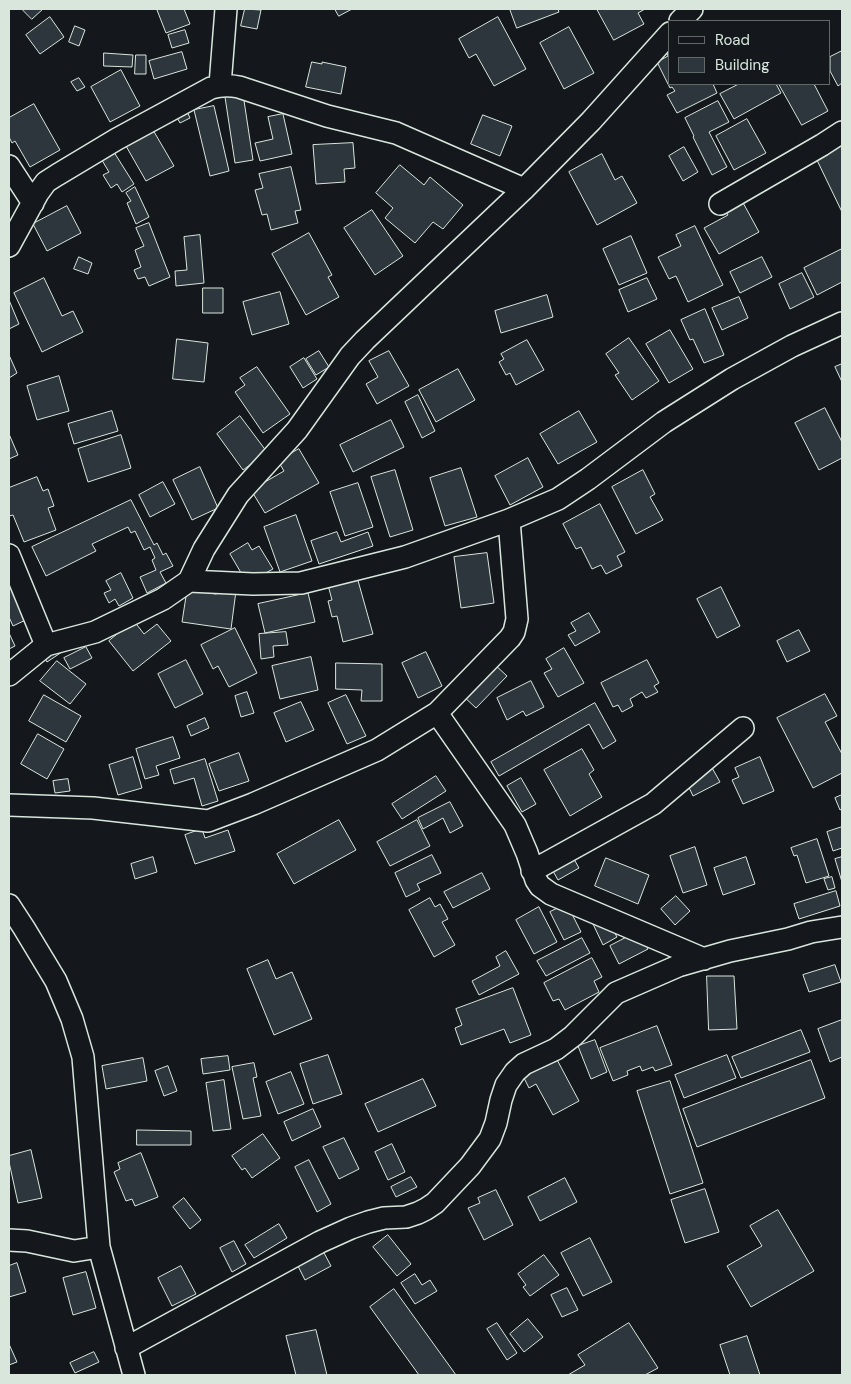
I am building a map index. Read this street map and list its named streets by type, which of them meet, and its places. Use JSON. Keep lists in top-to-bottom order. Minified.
{"legend":["Road","Building"]}
